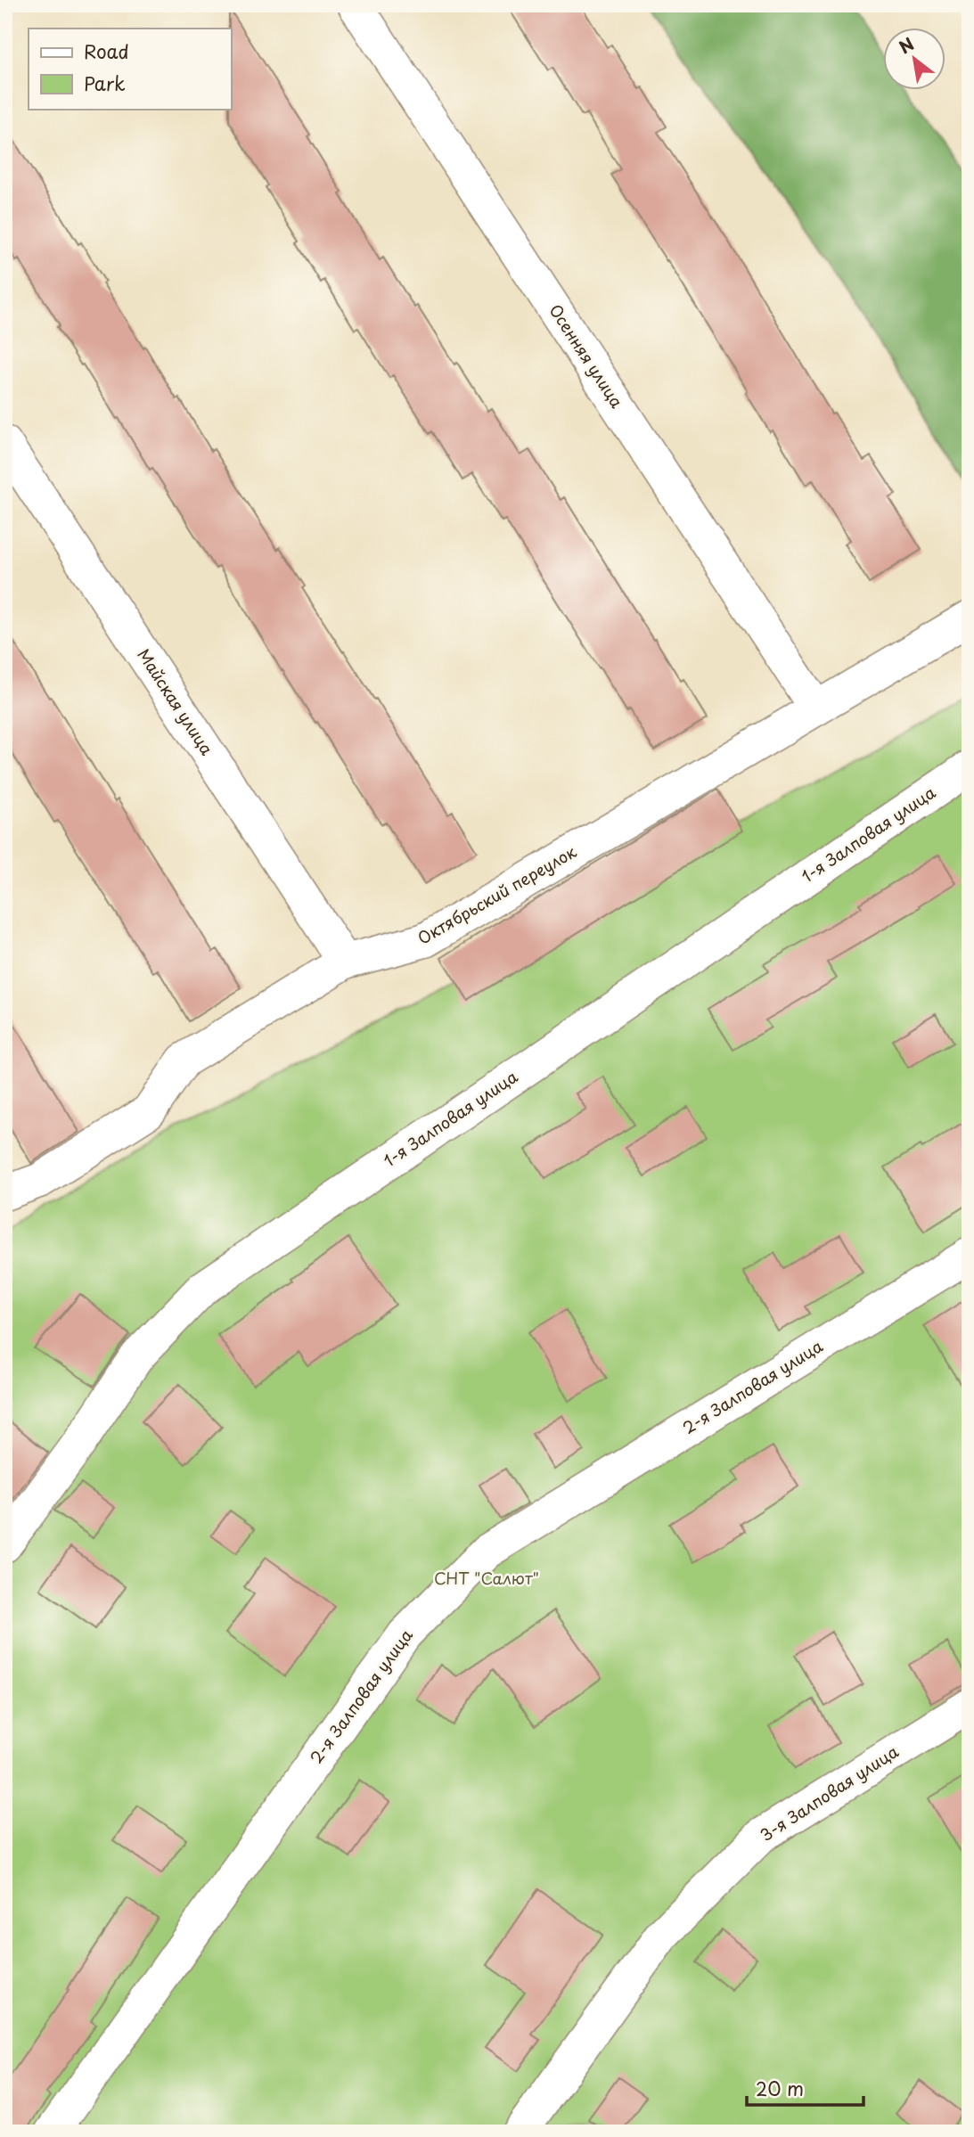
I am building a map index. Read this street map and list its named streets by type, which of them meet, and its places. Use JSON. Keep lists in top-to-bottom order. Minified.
{"streets":{"street":["Осенняя улица","Майская улица","1-я Залповая улица","Октябрьский переулок","2-я Залповая улица","3-я Залповая улица"]},"crossings":[["Осенняя улица","Октябрьский переулок"],["Майская улица","Октябрьский переулок"]],"parks":["СНТ \"Салют\""],"legend":["Road","Park"],"scale_bar":"20 m","north":"top left"}
